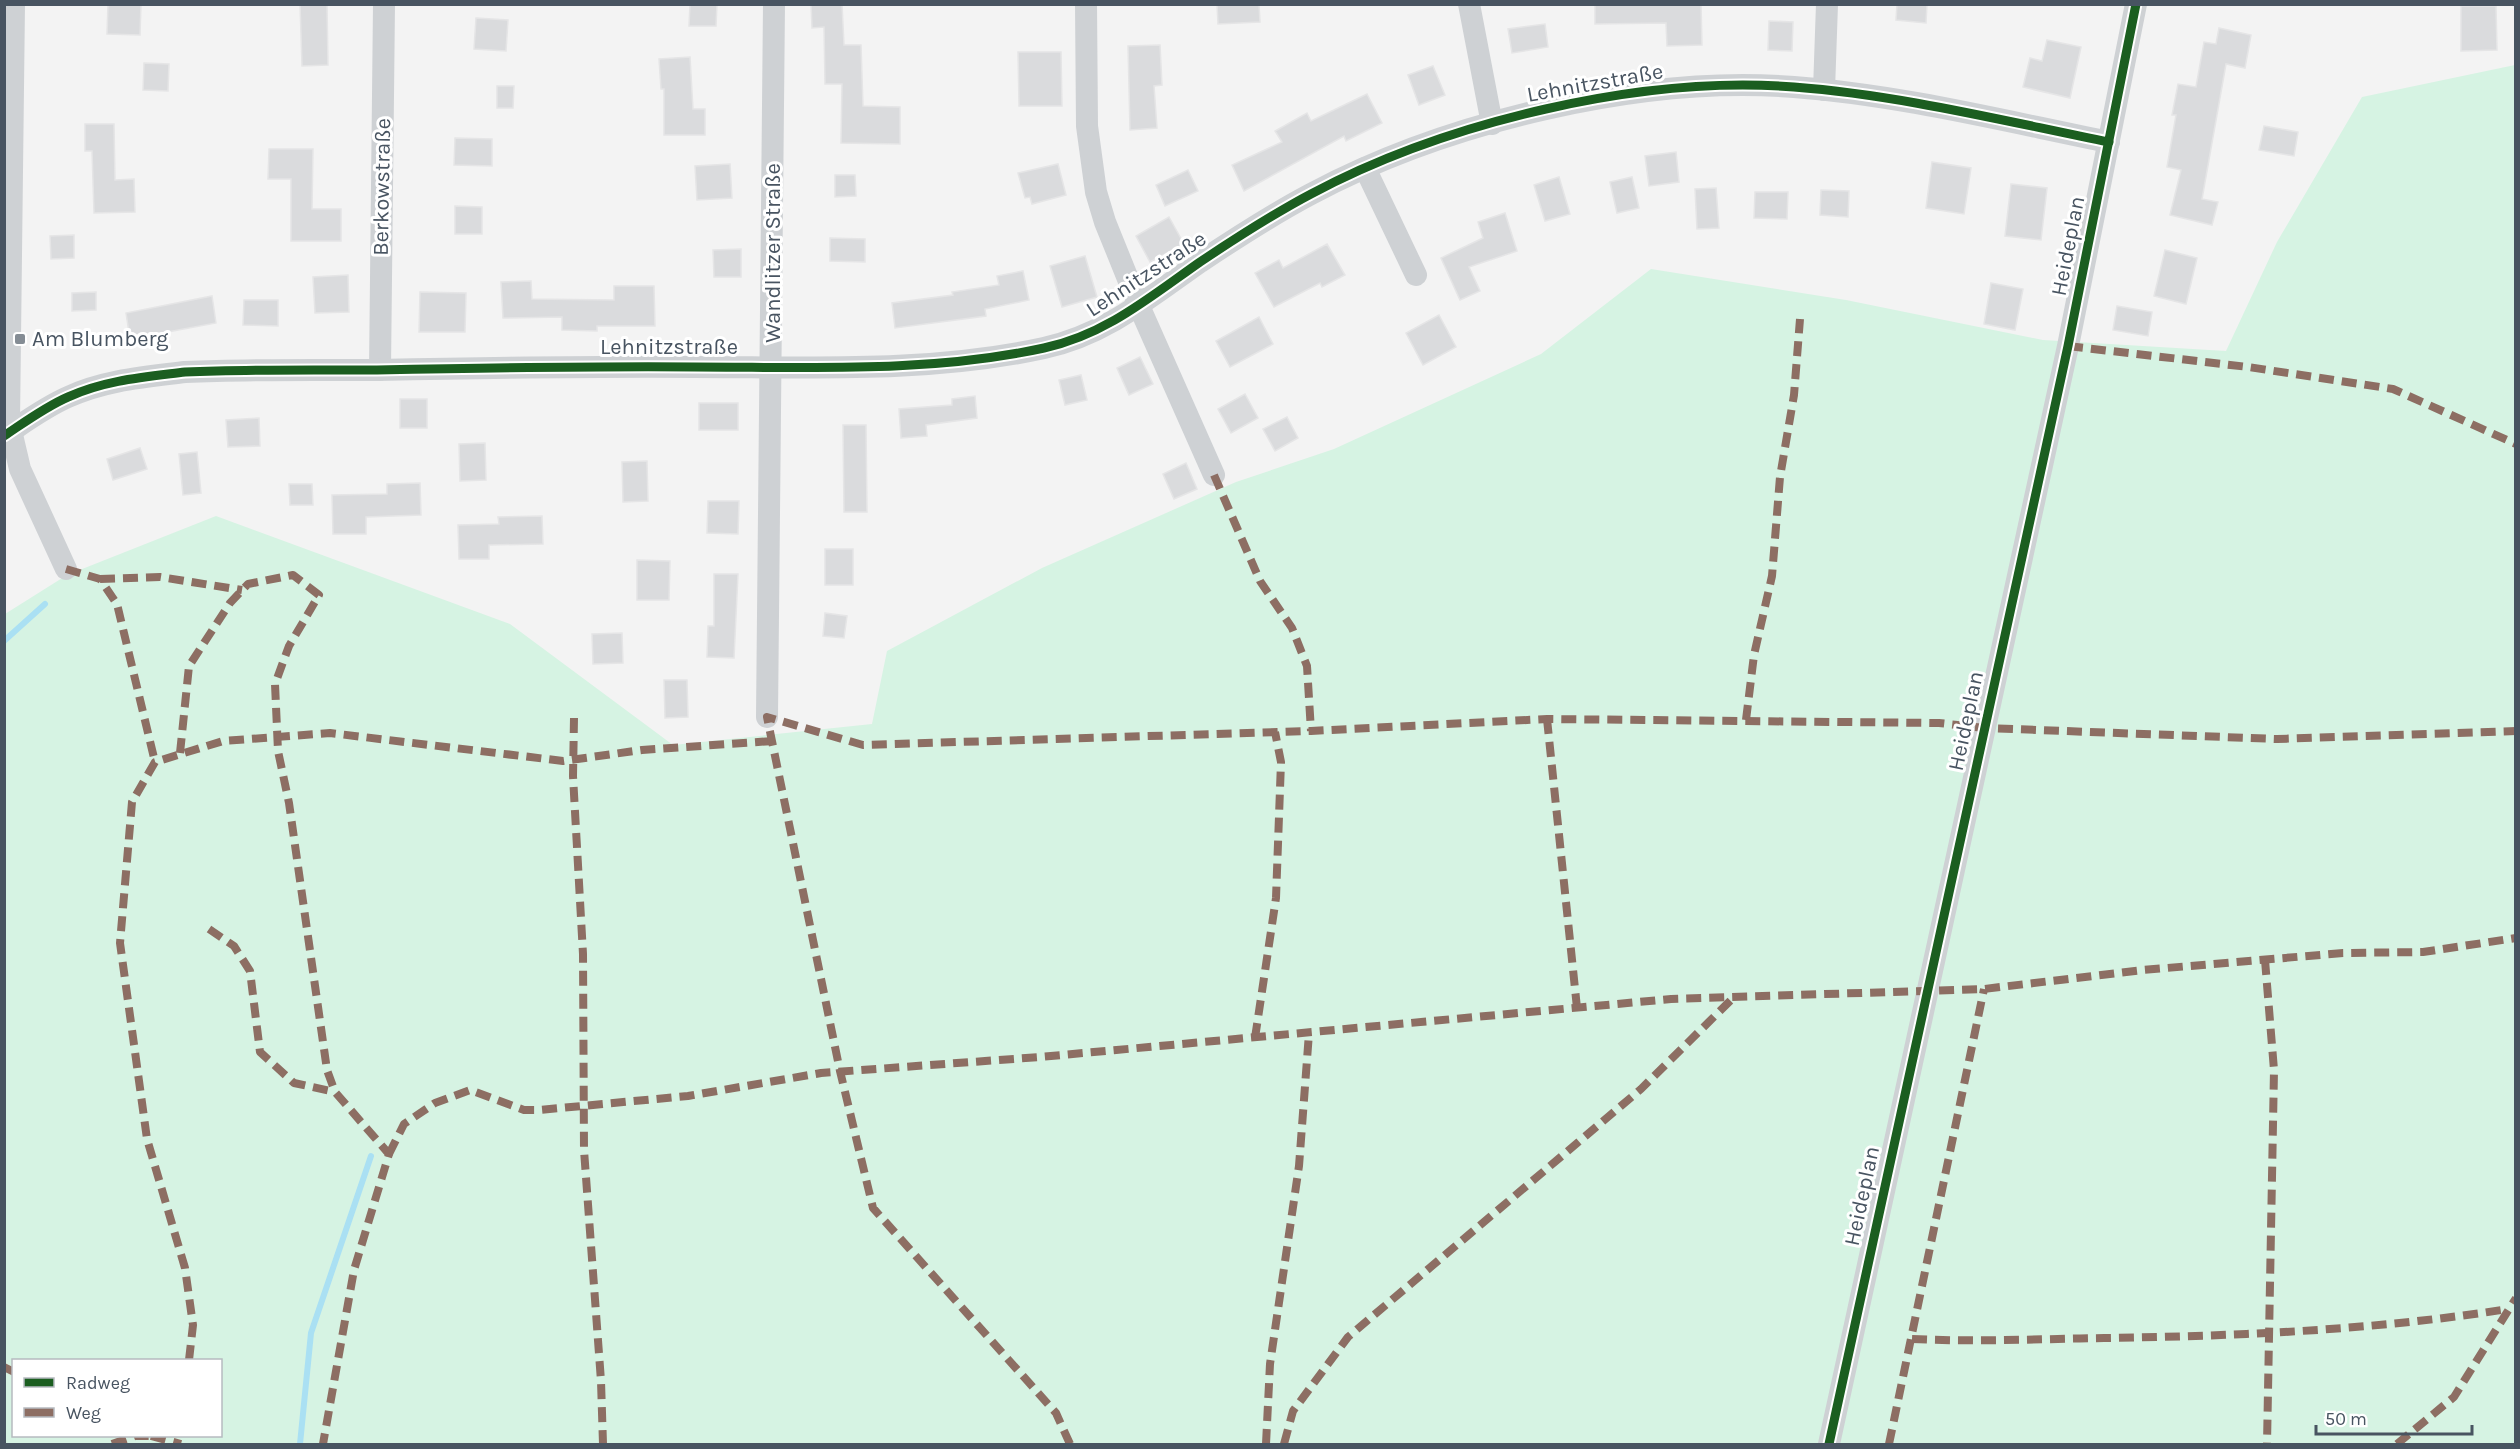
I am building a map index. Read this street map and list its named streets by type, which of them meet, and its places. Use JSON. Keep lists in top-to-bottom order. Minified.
{"streets":{"street":["Lehnitzstraße","Berkowstraße","Heideplan","Wandlitzer Straße"]},"crossings":[["Lehnitzstraße","Berkowstraße"],["Lehnitzstraße","Heideplan"],["Lehnitzstraße","Wandlitzer Straße"]],"places":{"transit":["Am Blumberg"]},"legend":["Radweg","Weg"],"scale_bar":"50 m"}
